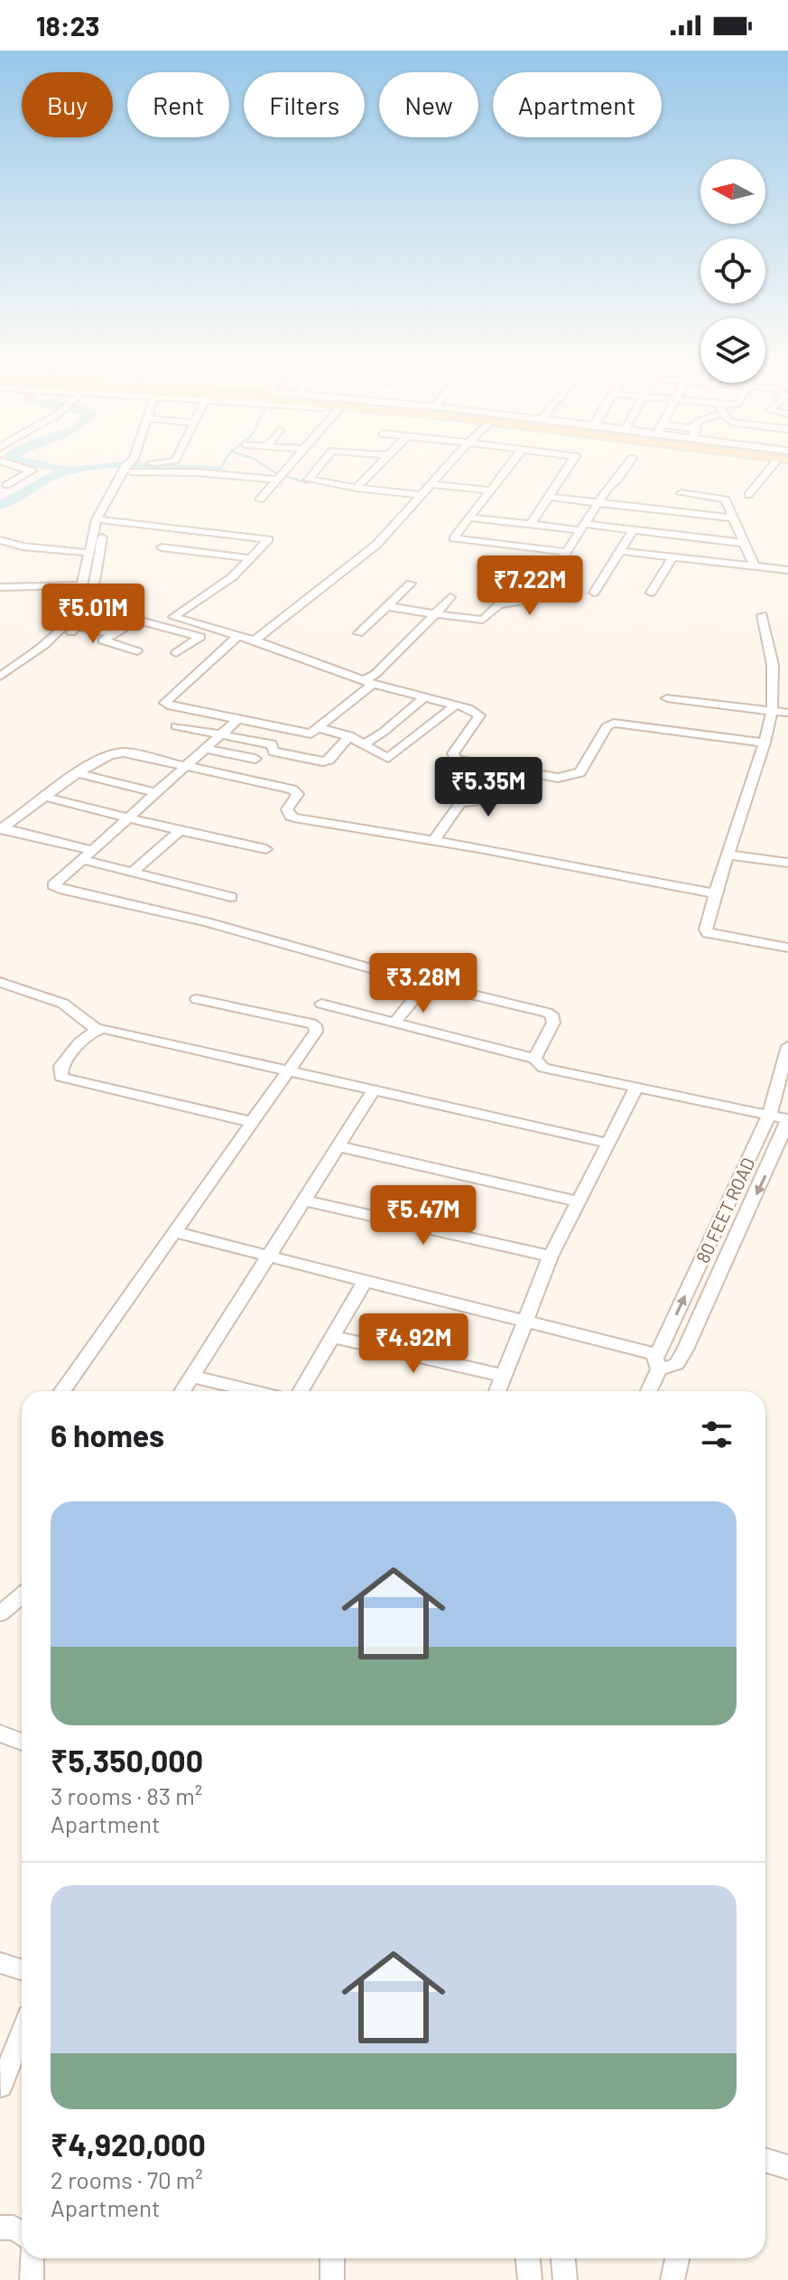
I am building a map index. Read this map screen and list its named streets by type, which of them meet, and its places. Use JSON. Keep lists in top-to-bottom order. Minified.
{"streets":{"street":["80 FEET ROAD"]},"north":"left","page":{"status":"18:23","chip":["Buy","Rent","Filters","New","Apartment"],"price":["₹7.22M","₹5.01M","₹5.35M","₹3.28M","₹5.47M","₹4.92M"],"heading":"6 homes","list":[{"name":"₹5,350,000","note":"3 rooms · 83 m² · Apartment"},{"name":"₹4,920,000","note":"2 rooms · 70 m² · Apartment"}]}}
